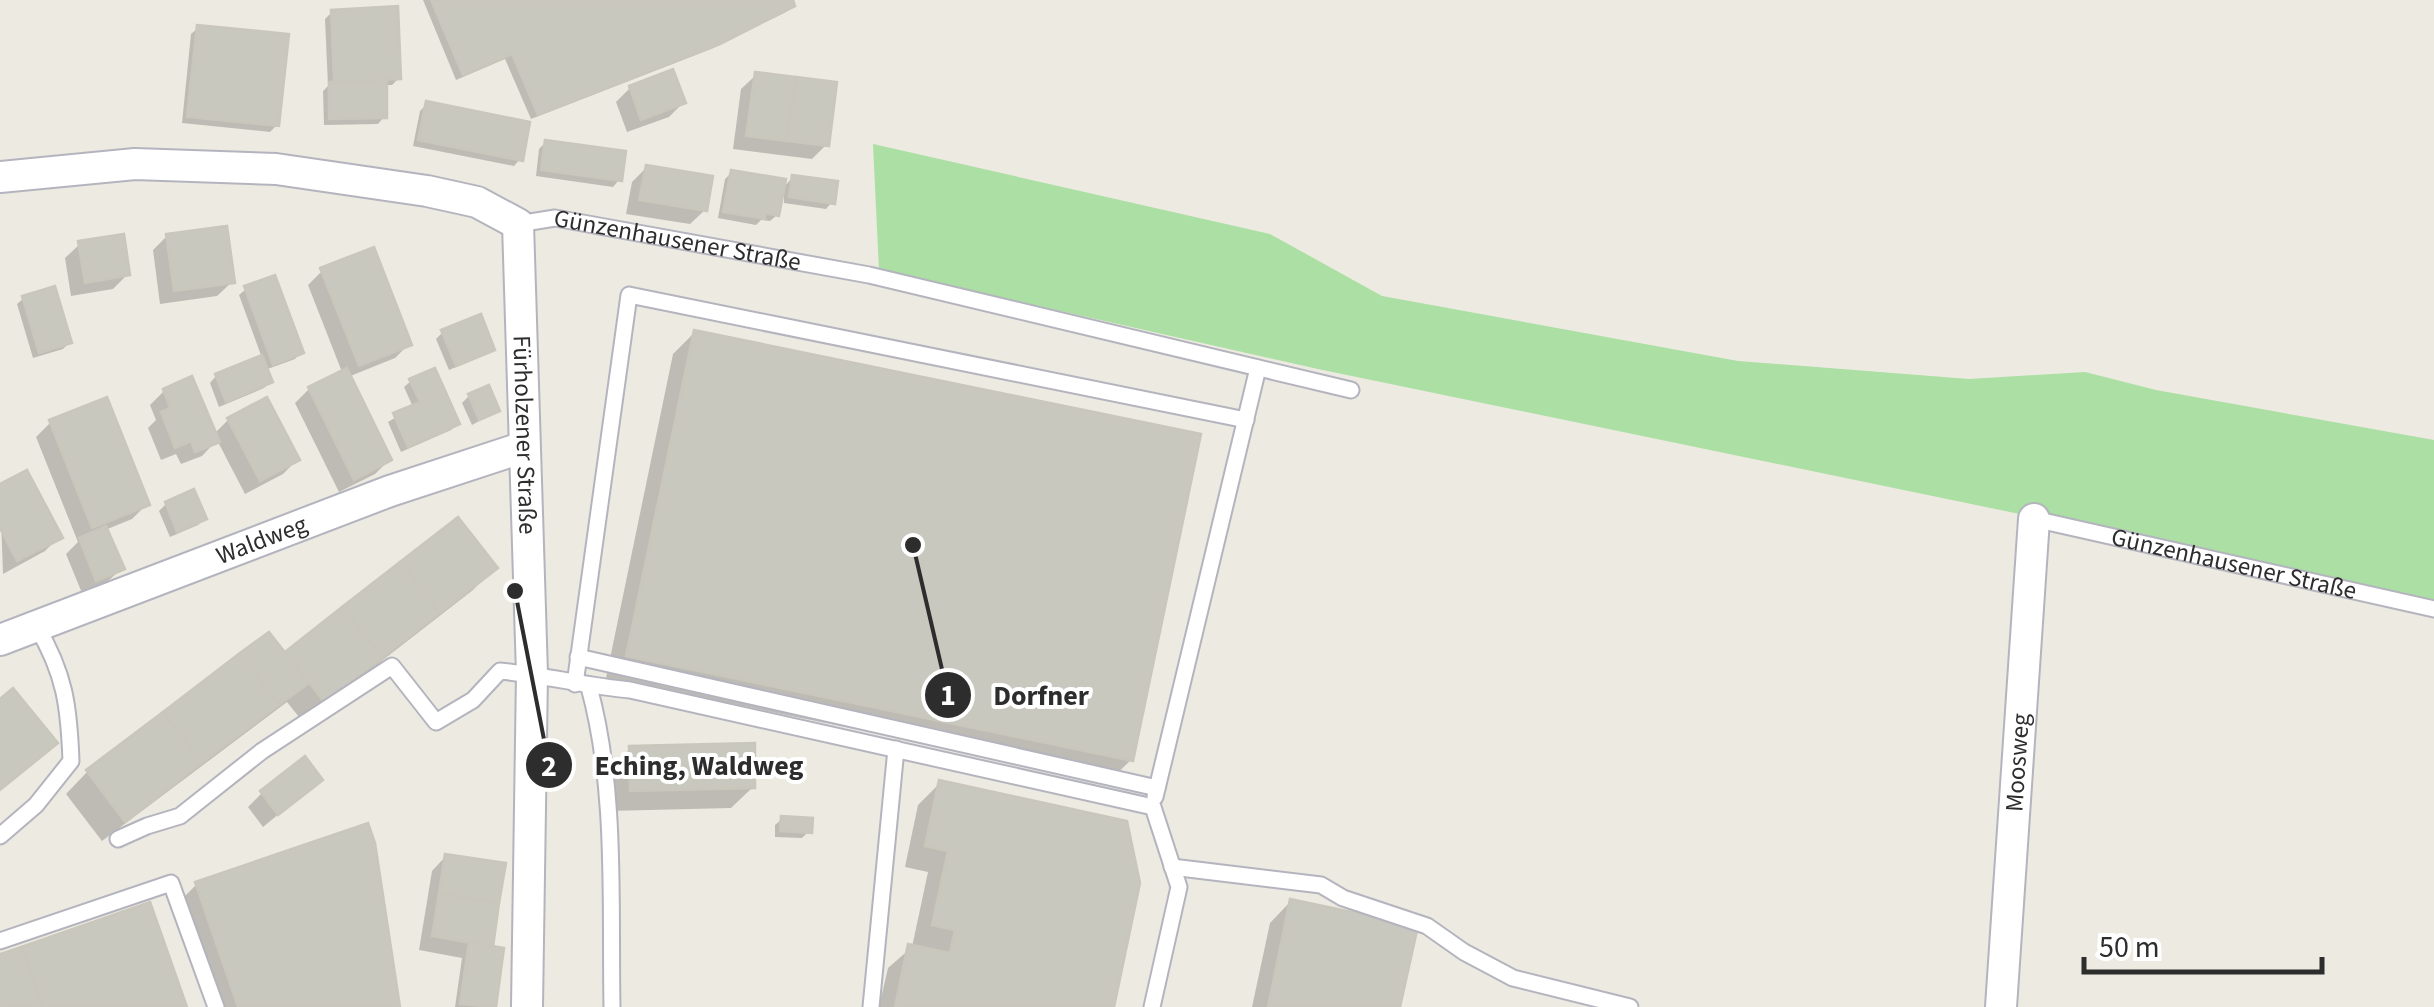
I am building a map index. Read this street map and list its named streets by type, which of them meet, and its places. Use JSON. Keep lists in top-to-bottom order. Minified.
{"streets":{"street":["Günzenhausener Straße","Fürholzener Straße","Waldweg","Moosweg"]},"crossings":[["Günzenhausener Straße","Fürholzener Straße"],["Günzenhausener Straße","Moosweg"],["Fürholzener Straße","Waldweg"]],"places":["Dorfner","Eching, Waldweg"],"scale_bar":"50 m"}
